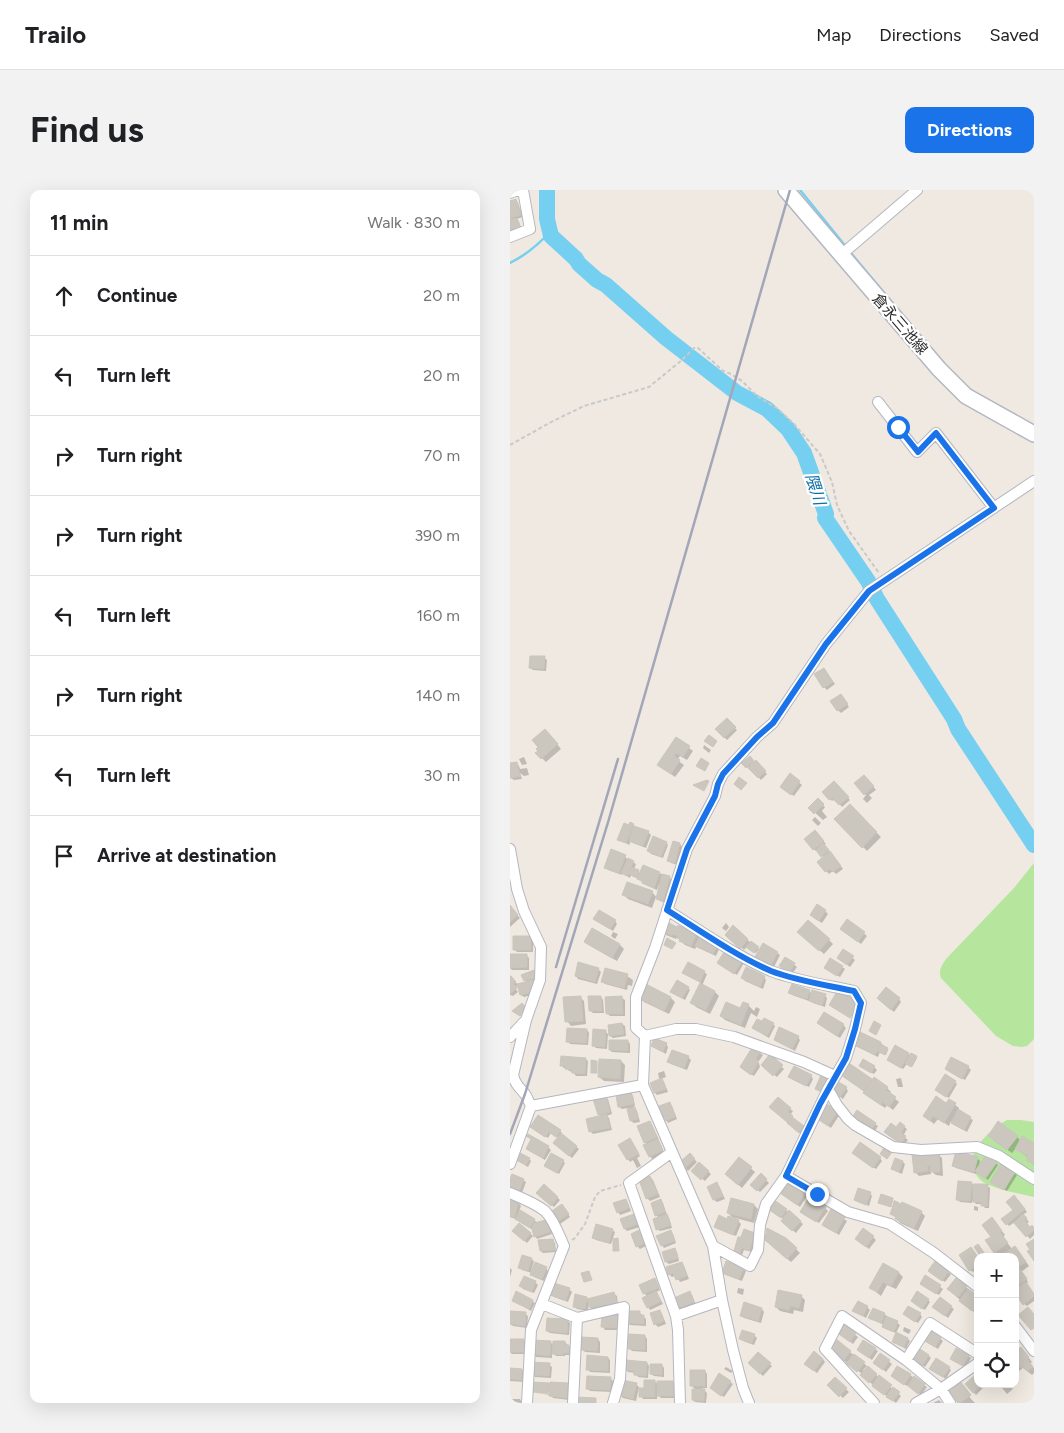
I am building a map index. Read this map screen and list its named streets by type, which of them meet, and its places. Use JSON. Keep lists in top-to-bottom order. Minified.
{"streets":{"main road":["倉永三池線"]},"water":["隈川"],"page":{"header":"Trailo","nav":["Map","Directions","Saved"],"buttons":"Directions","title":"Find us","heading":["11 min","Walk · 830 m"],"list":[["Continue","20 m"],["Turn left","20 m"],["Turn right","70 m"],["Turn right","390 m"],["Turn left","160 m"],["Turn right","140 m"],["Turn left","30 m"],"Arrive at destination"],"map_buttons":["+","−"]}}
